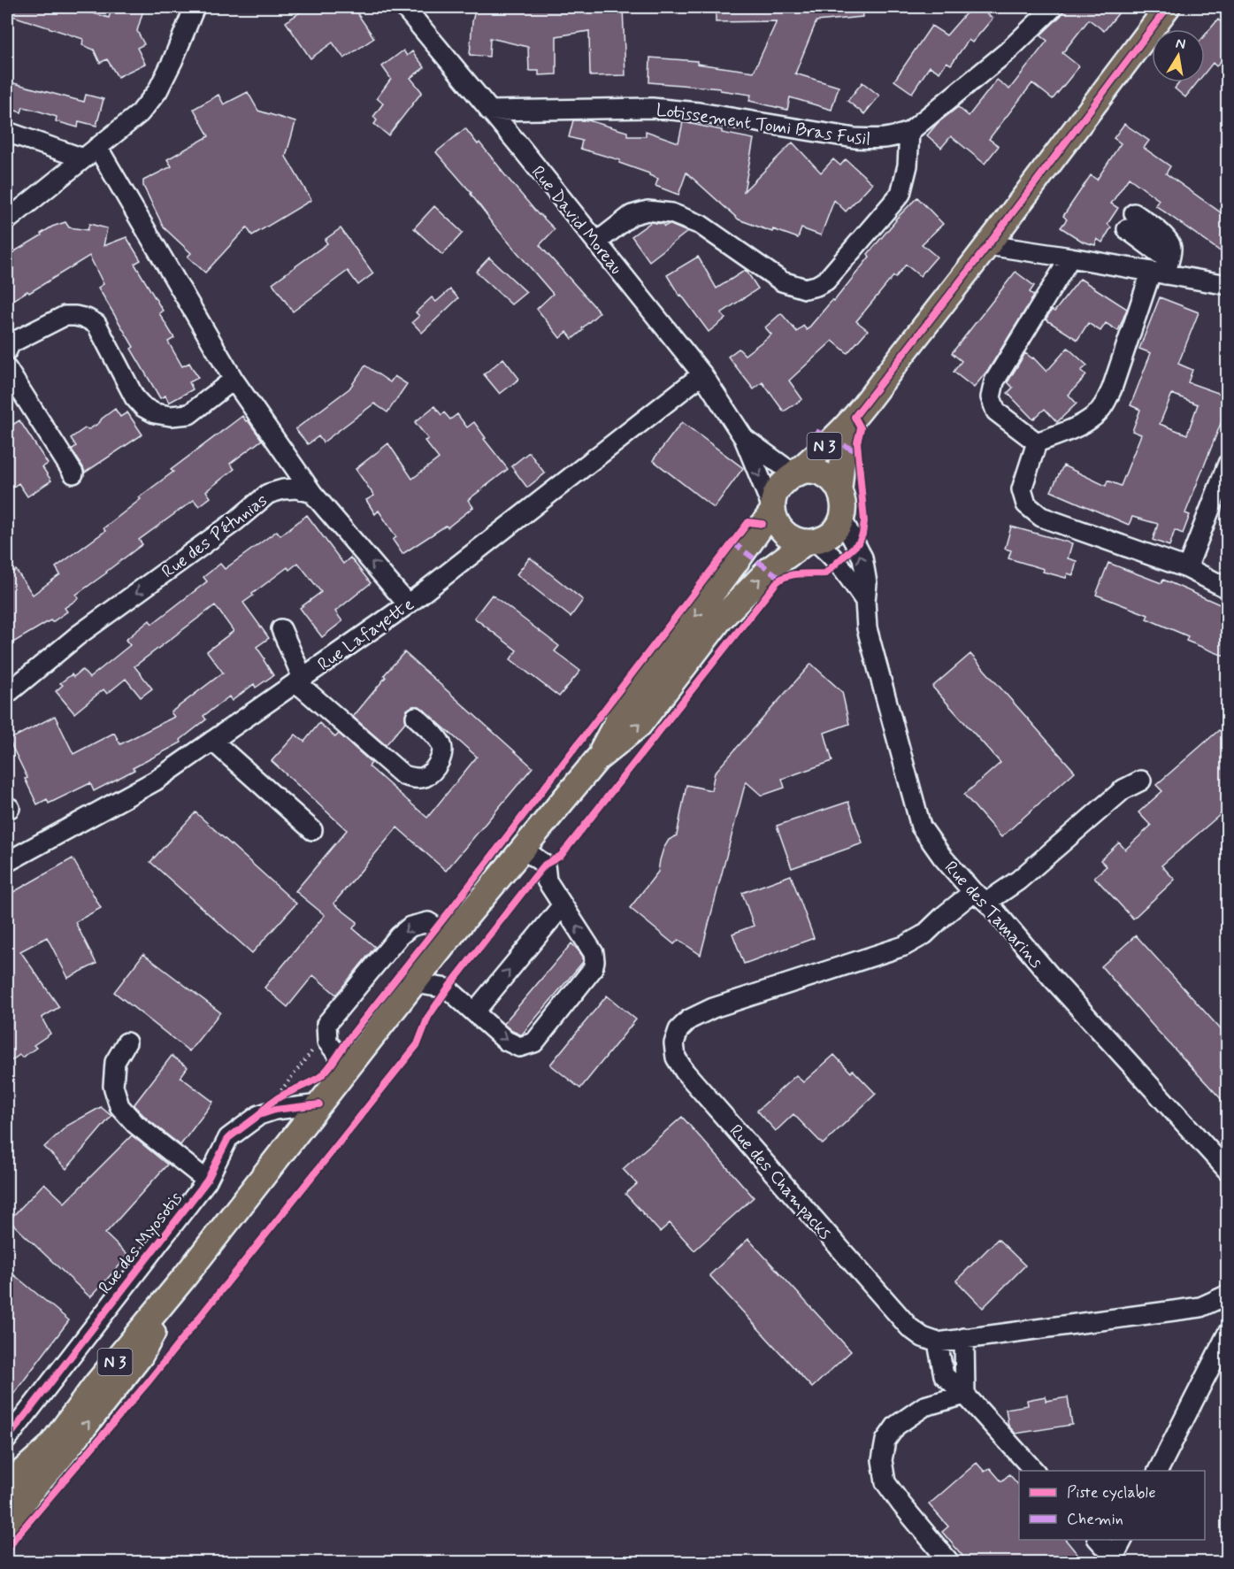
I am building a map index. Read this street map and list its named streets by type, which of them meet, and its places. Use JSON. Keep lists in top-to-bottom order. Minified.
{"streets":{"main road":["N 3"],"street":["Lotissement Tomi Bras Fusil","Rue David Moreau","Rue des Pétunias","Rue Lafayette","Rue des Tamarins","Rue des Champacks","Rue des Myosotis"]},"crossings":[["Lotissement Tomi Bras Fusil","Rue David Moreau"],["Rue David Moreau","N 3"],["Rue David Moreau","Rue Lafayette"],["Rue David Moreau","Rue des Tamarins"],["N 3","Rue des Tamarins"],["N 3","Rue des Myosotis"],["Rue des Tamarins","Rue des Champacks"]],"one_way":["Rue des Pétunias"],"legend":["Piste cyclable","Chemin"],"north":"top"}
